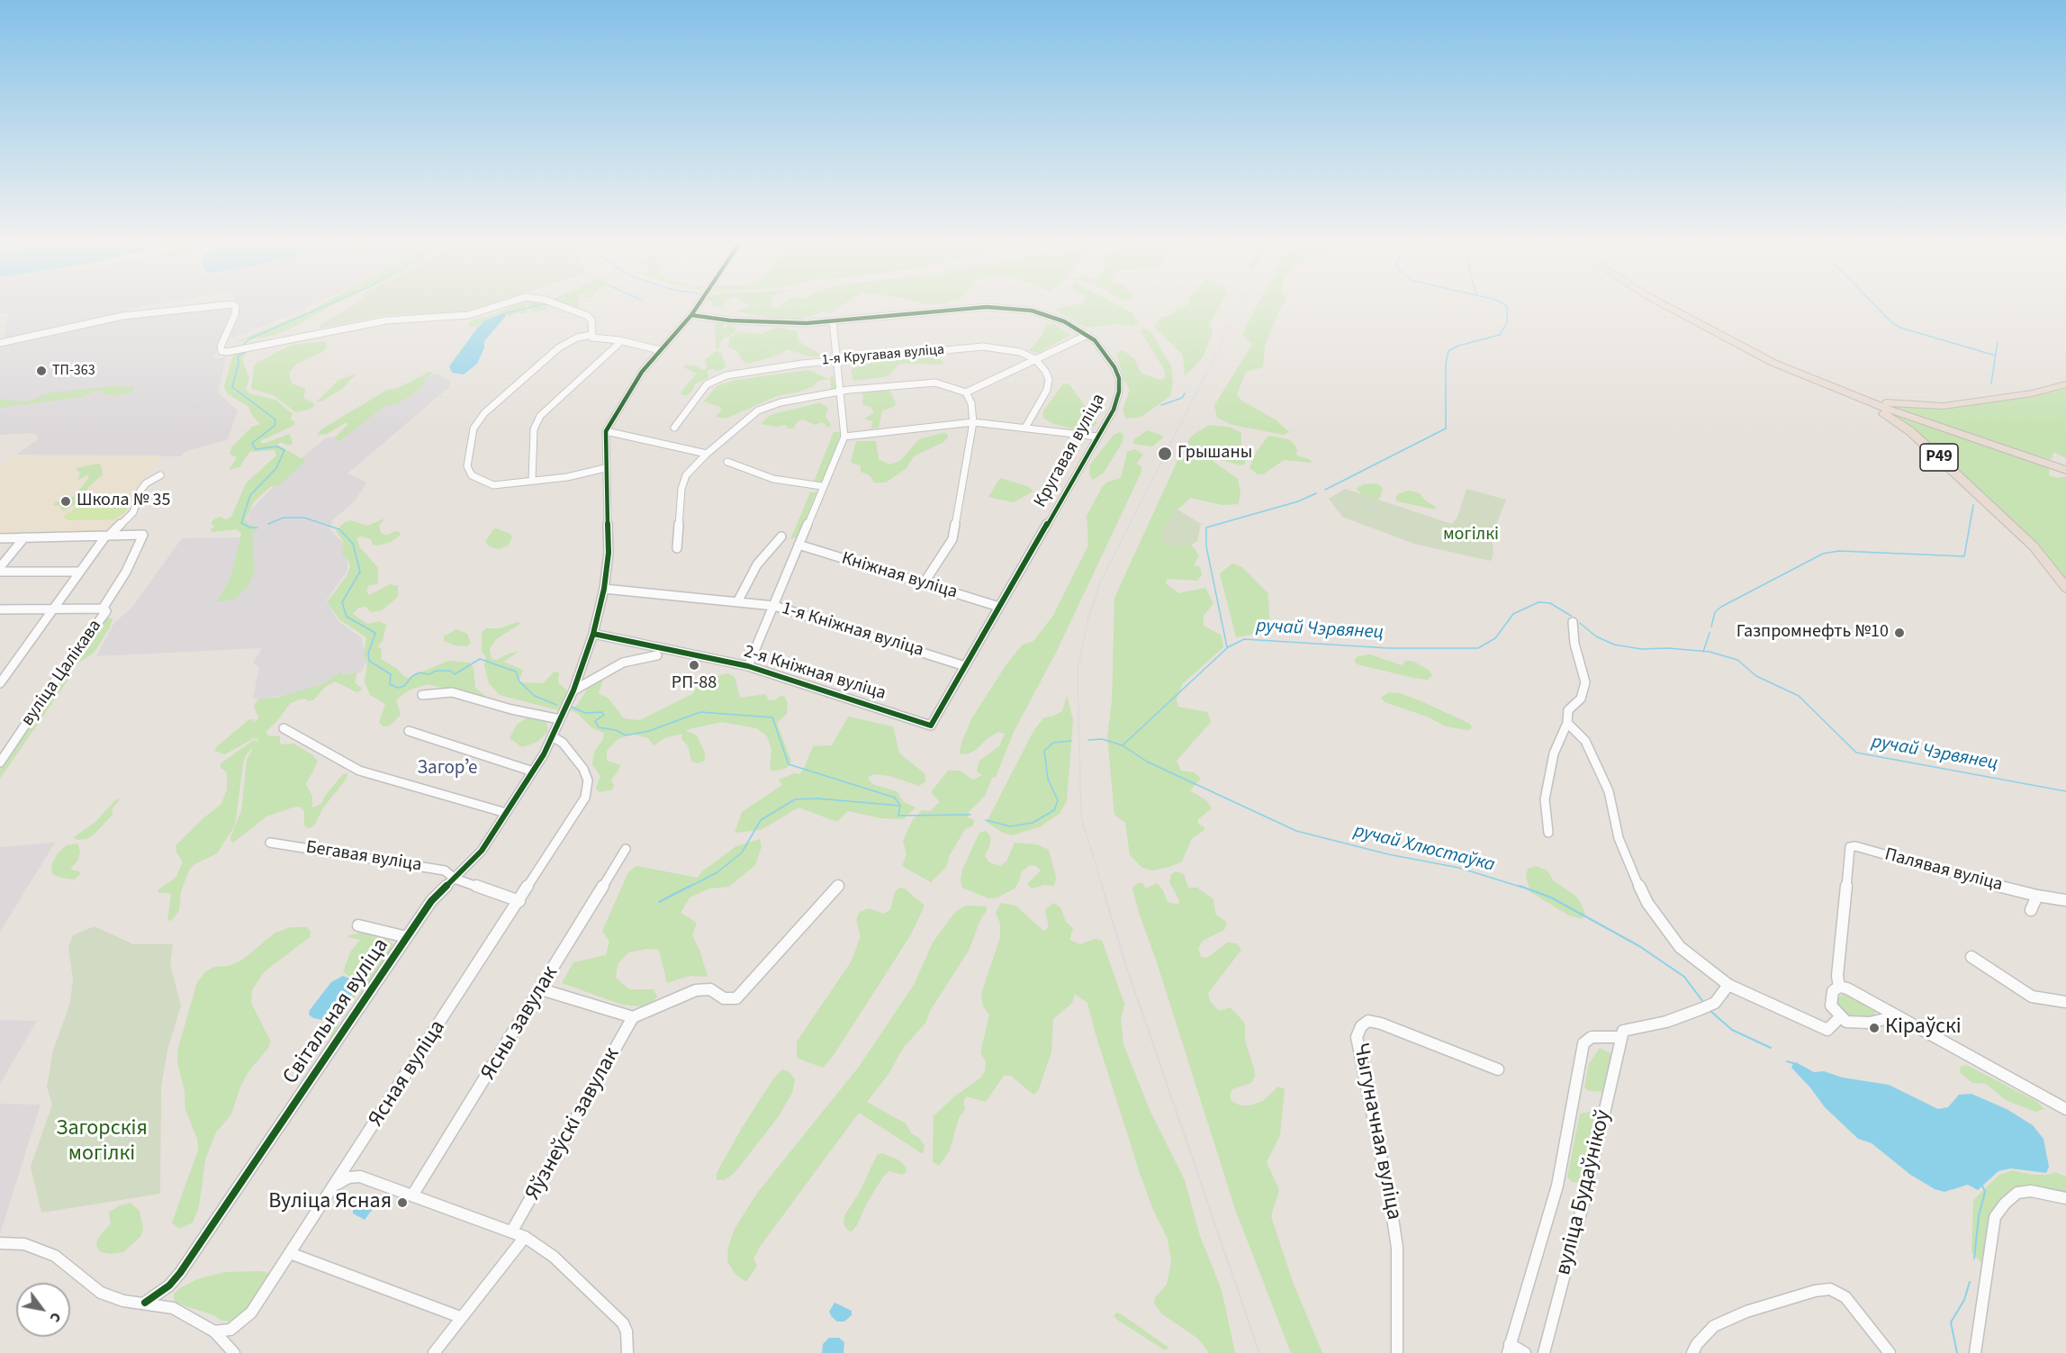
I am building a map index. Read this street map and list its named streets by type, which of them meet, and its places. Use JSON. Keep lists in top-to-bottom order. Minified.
{"streets":{"highway":["Р49"],"street":["1-я Кругавая вуліца","Кругавая вуліца","Кніжная вуліца","1-я Кніжная вуліца","вуліца Цалікава","2-я Кніжная вуліца","Бегавая вуліца","Палявая вуліца","Світальная вуліца","Ясны завулак","Ясная вуліца","Яўзнеўскі завулак","Чыгуначная вуліца","вуліца Будаўнікоў"]},"crossings":[["Кругавая вуліца","Кніжная вуліца"],["Кругавая вуліца","1-я Кніжная вуліца"],["Кругавая вуліца","2-я Кніжная вуліца"],["1-я Кніжная вуліца","Світальная вуліца"],["2-я Кніжная вуліца","Світальная вуліца"],["Бегавая вуліца","Світальная вуліца"],["Бегавая вуліца","Ясная вуліца"],["Світальная вуліца","Ясная вуліца"]],"districts":["Загорʼе"],"water":["ручай Чэрвянец","ручай Хлюстаўка"],"parks":["могілкі","Загорскія могілкі"],"places":["ТП-363","Грышаны","Школа № 35","Газпромнефть №10","РП-88","Кіраўскі","Вуліца Ясная"],"north":"bottom right"}
